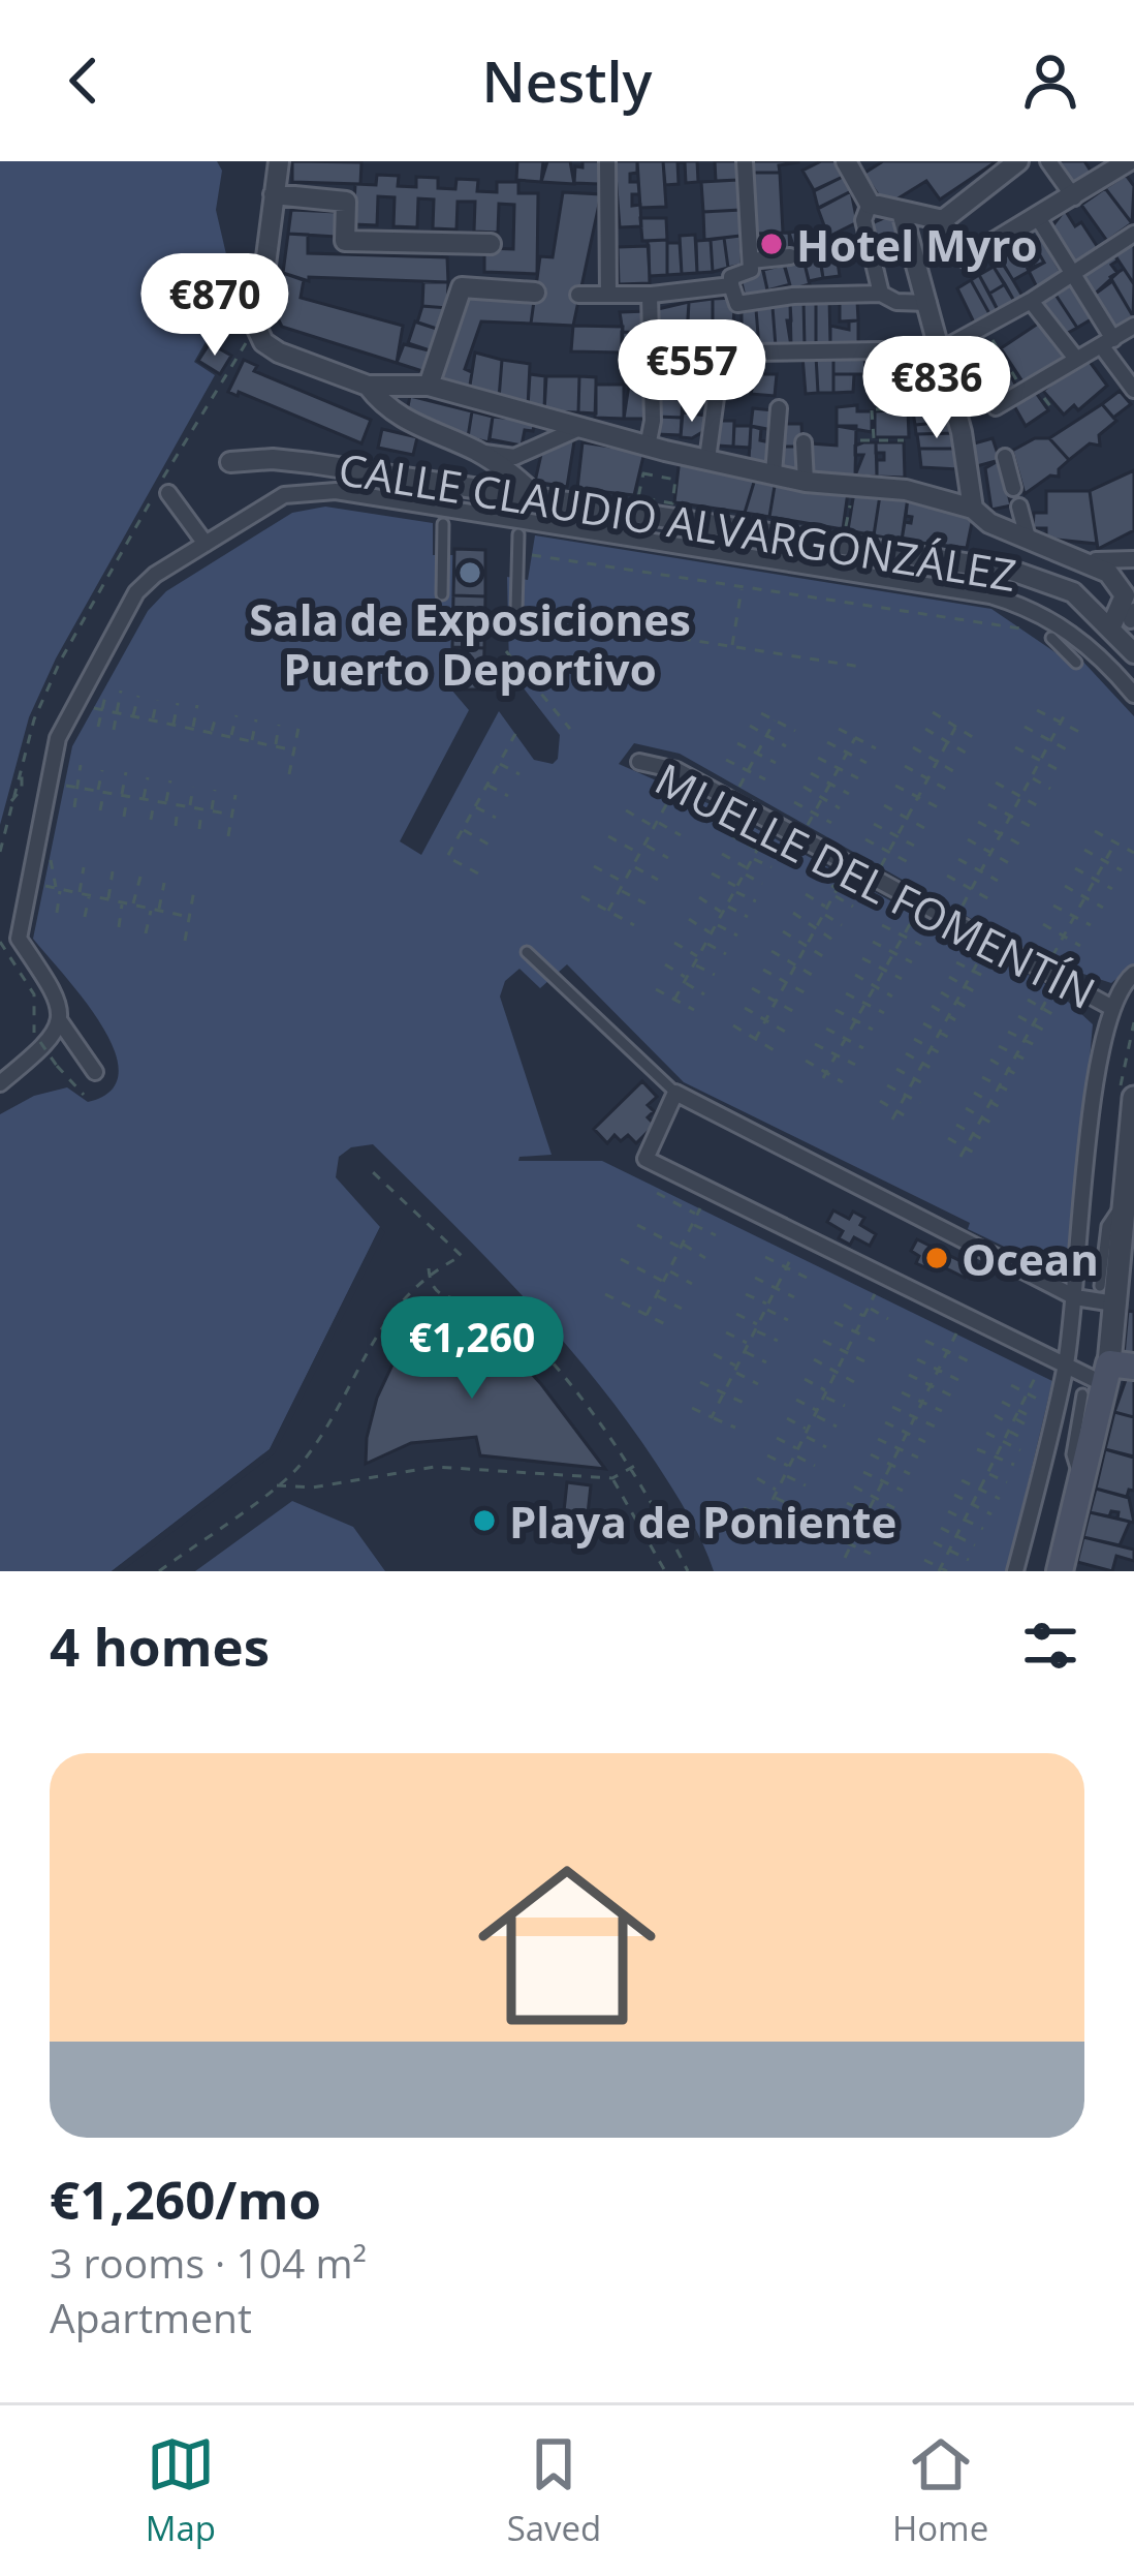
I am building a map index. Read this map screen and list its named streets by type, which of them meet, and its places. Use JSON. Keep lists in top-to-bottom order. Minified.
{"streets":{"street":["CALLE CLAUDIO ALVARGONZÁLEZ","MUELLE DEL FOMENTÍN"]},"places":["Hotel Myro","Sala de Exposiciones Puerto Deportivo","Ocean","Playa de Poniente"],"page":{"header":"Nestly","price":["€870","€557","€836","€1,260"],"heading":"4 homes","list":[{"name":"€1,260/mo","note":"3 rooms · 104 m² · Apartment"}],"tabs":["Map","Saved","Home"]}}
